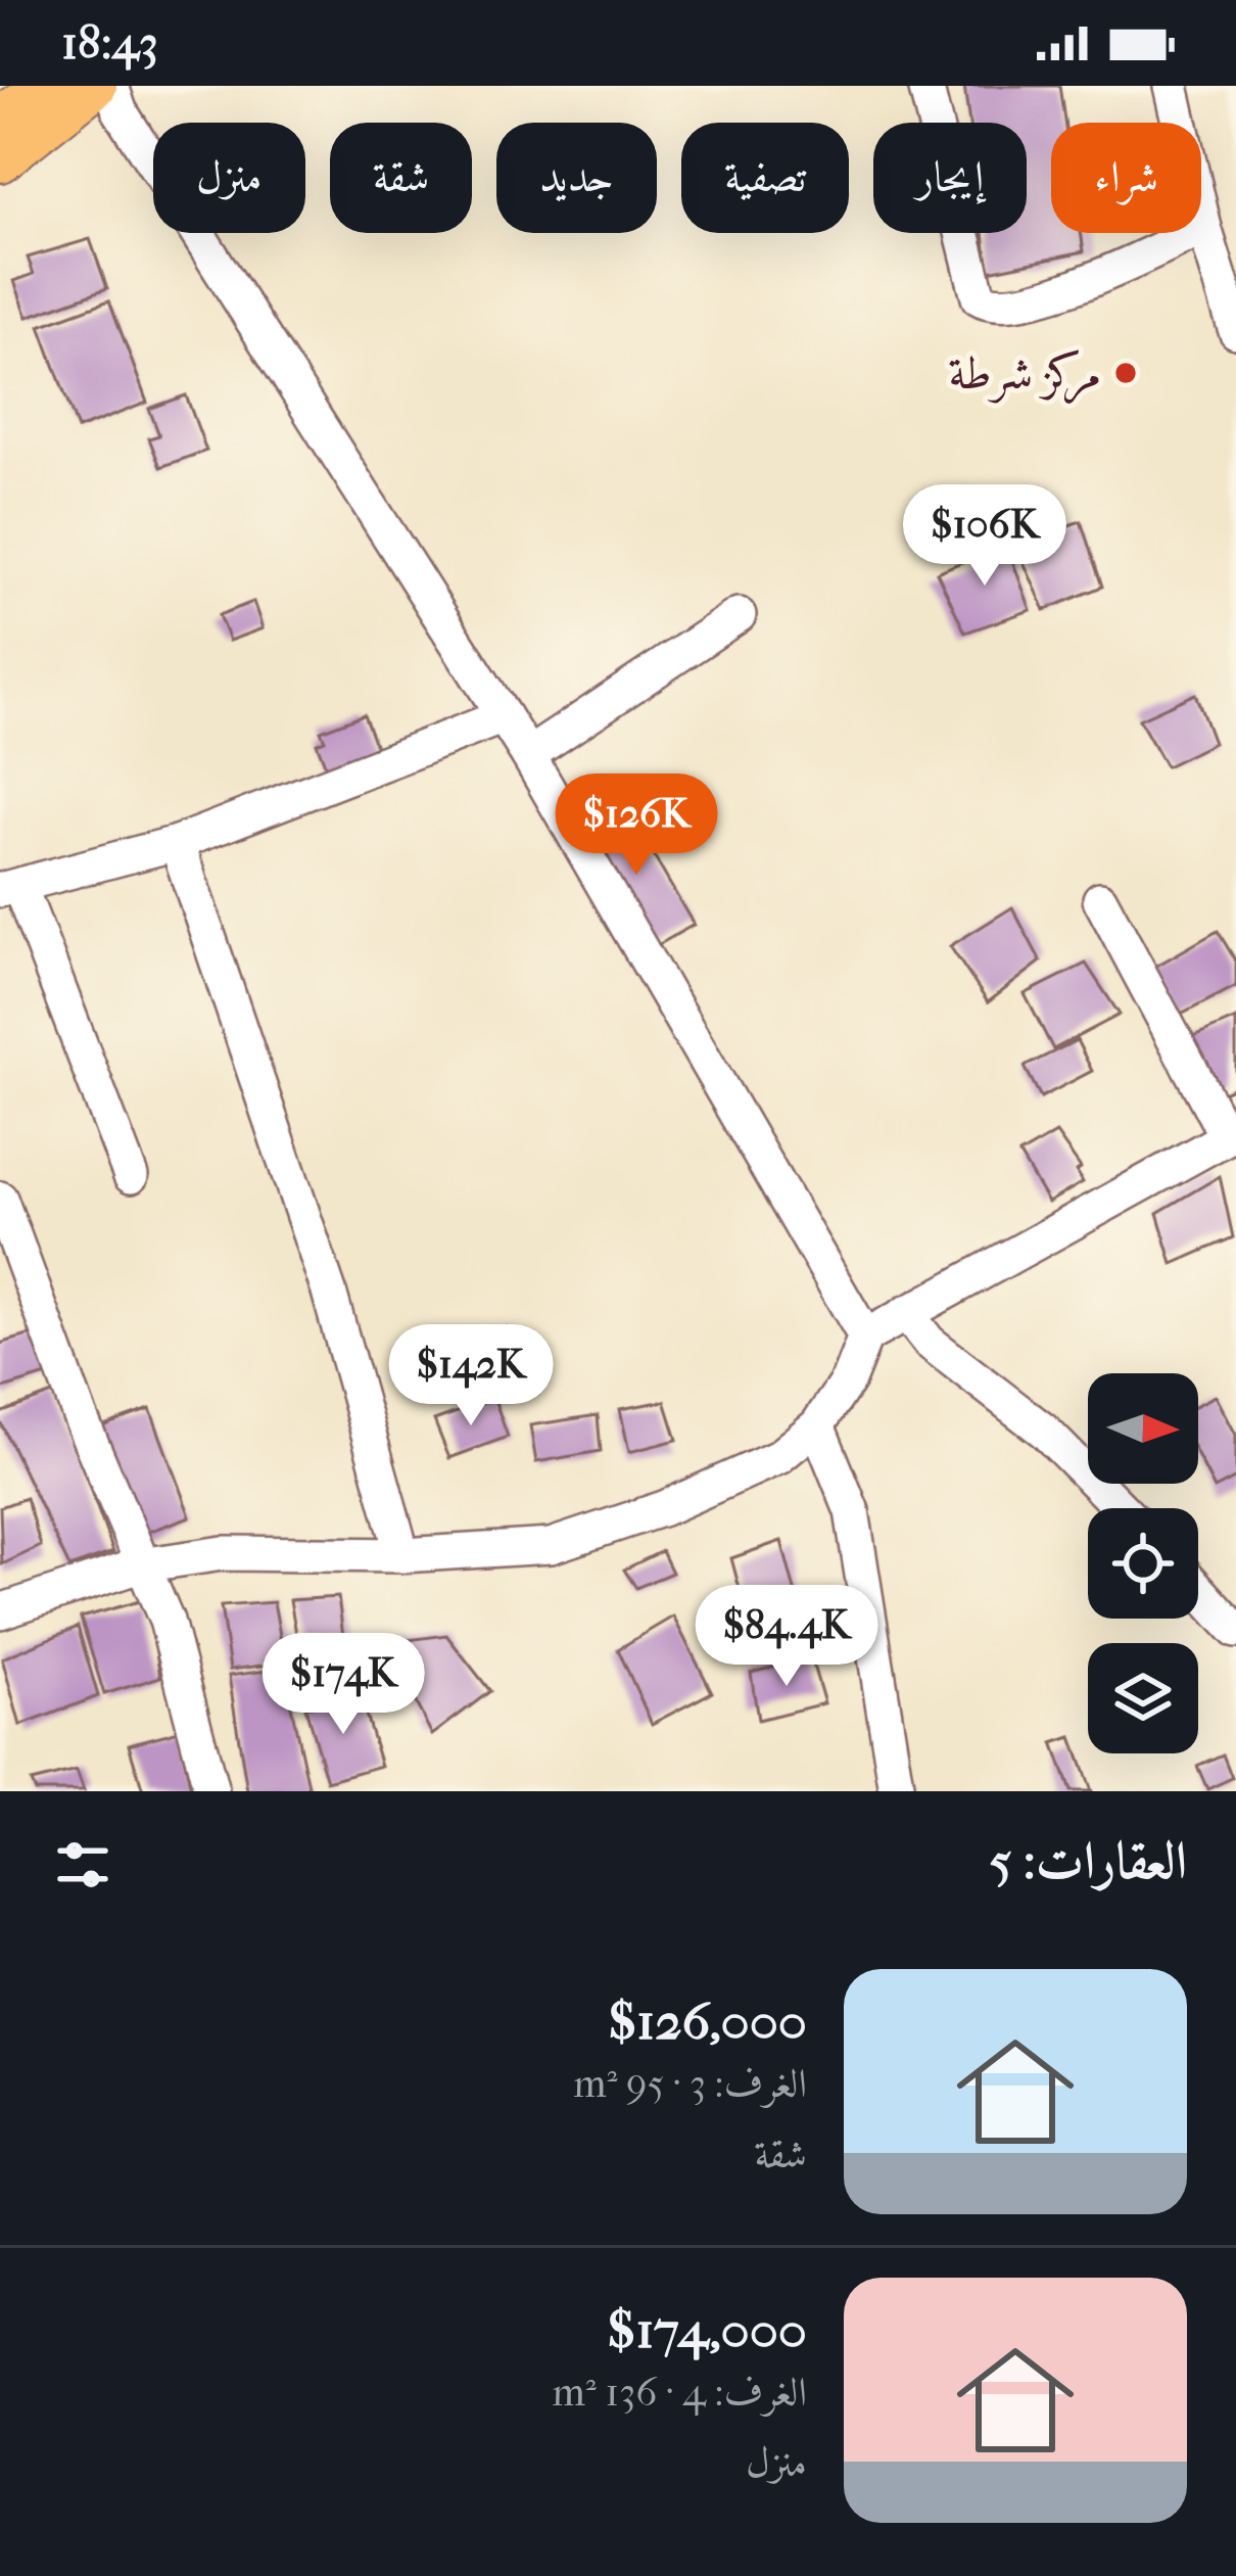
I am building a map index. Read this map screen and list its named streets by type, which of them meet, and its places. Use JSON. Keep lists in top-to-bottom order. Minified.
{"places":["مركز شرطة"],"north":"right","page":{"status":"18:43","chip":["شراء","إيجار","تصفية","جديد","شقة","منزل"],"price":["$106K","$126K","$142K","$84.4K","$174K"],"heading":"العقارات: 5","list":[{"name":"$126,000","note":"الغرف: 3 · 95 m² · شقة"},{"name":"$174,000","note":"الغرف: 4 · 136 m² · منزل"}]}}
